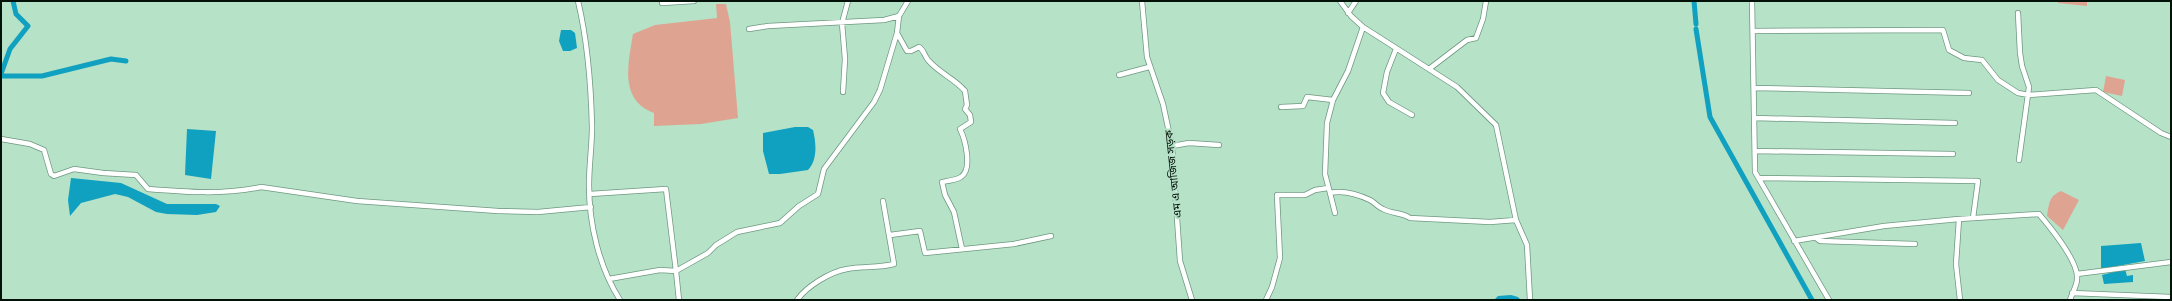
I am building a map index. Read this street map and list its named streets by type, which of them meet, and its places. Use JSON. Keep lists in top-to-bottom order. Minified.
{"streets":{"street":["এম এ আজিজ সড়ক"]}}
